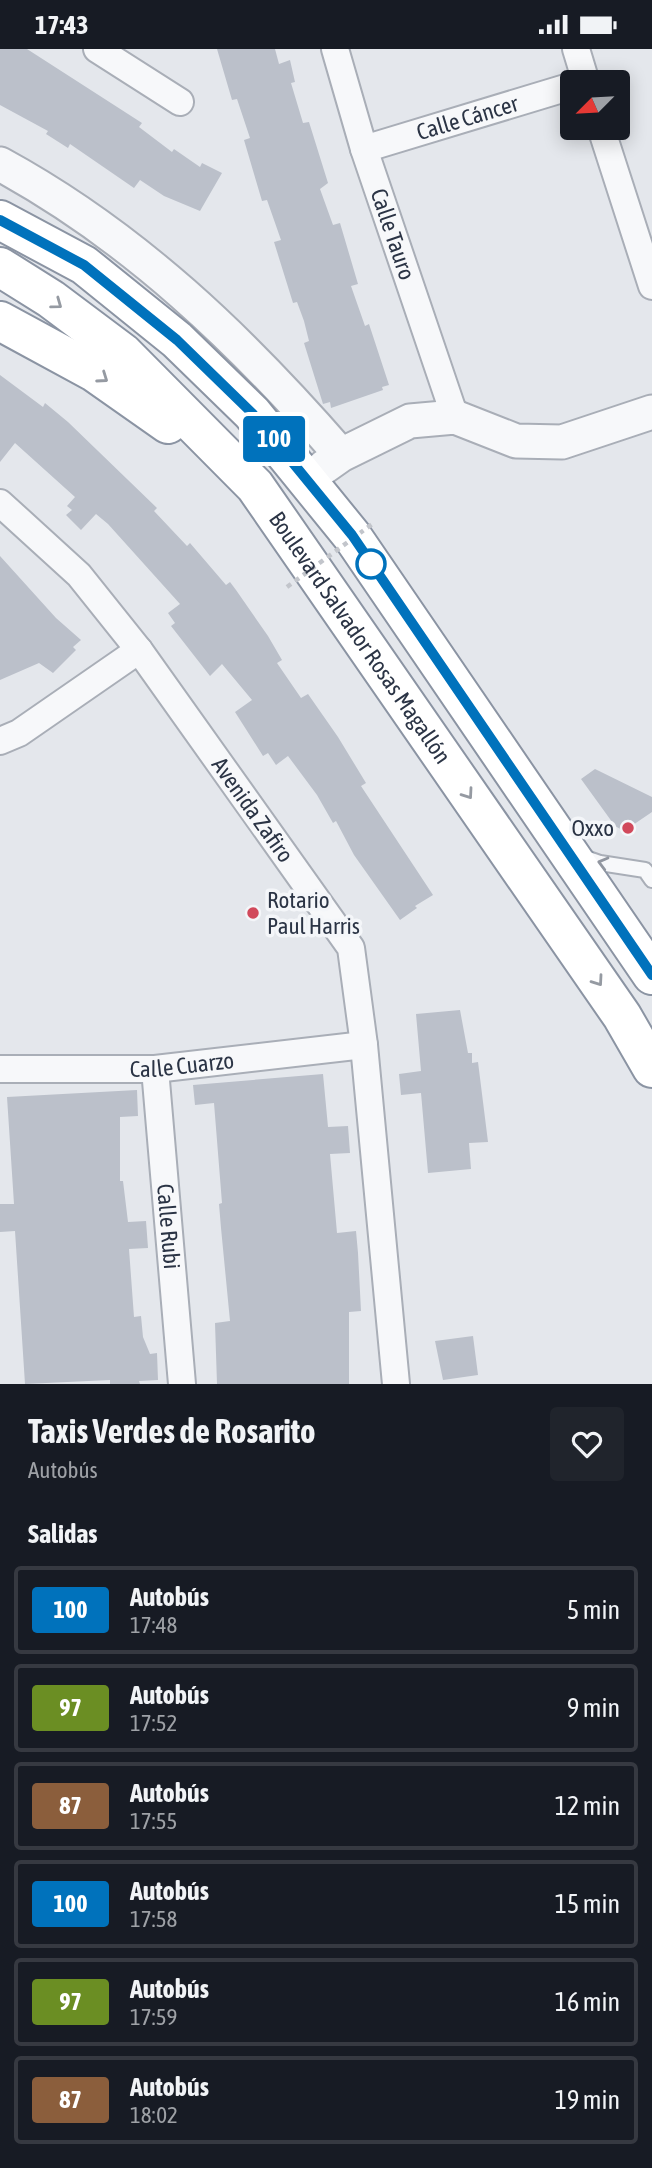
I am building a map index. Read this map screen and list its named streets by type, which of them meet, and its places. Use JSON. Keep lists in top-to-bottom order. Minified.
{"streets":{"highway":["Boulevard Salvador Rosas Magallón"],"street":["Calle Cáncer","Calle Tauro","Avenida Zafiro","Calle Cuarzo","Calle Rubi"]},"crossings":[["Calle Cáncer","Calle Tauro"],["Avenida Zafiro","Calle Cuarzo"],["Calle Cuarzo","Calle Rubi"]],"places":["Oxxo","Rotario Paul Harris"],"lines":["bus line 100"],"north":"bottom left","page":{"status":"17:43","on_map":"100","heading":[["Taxis Verdes de Rosarito","Autobús"],"Salidas"],"list":[{"mark":"100","name":"Autobús","note":"17:48","value":"5 min"},{"mark":"97","name":"Autobús","note":"17:52","value":"9 min"},{"mark":"87","name":"Autobús","note":"17:55","value":"12 min"},{"mark":"100","name":"Autobús","note":"17:58","value":"15 min"},{"mark":"97","name":"Autobús","note":"17:59","value":"16 min"},{"mark":"87","name":"Autobús","note":"18:02","value":"19 min"}]}}
